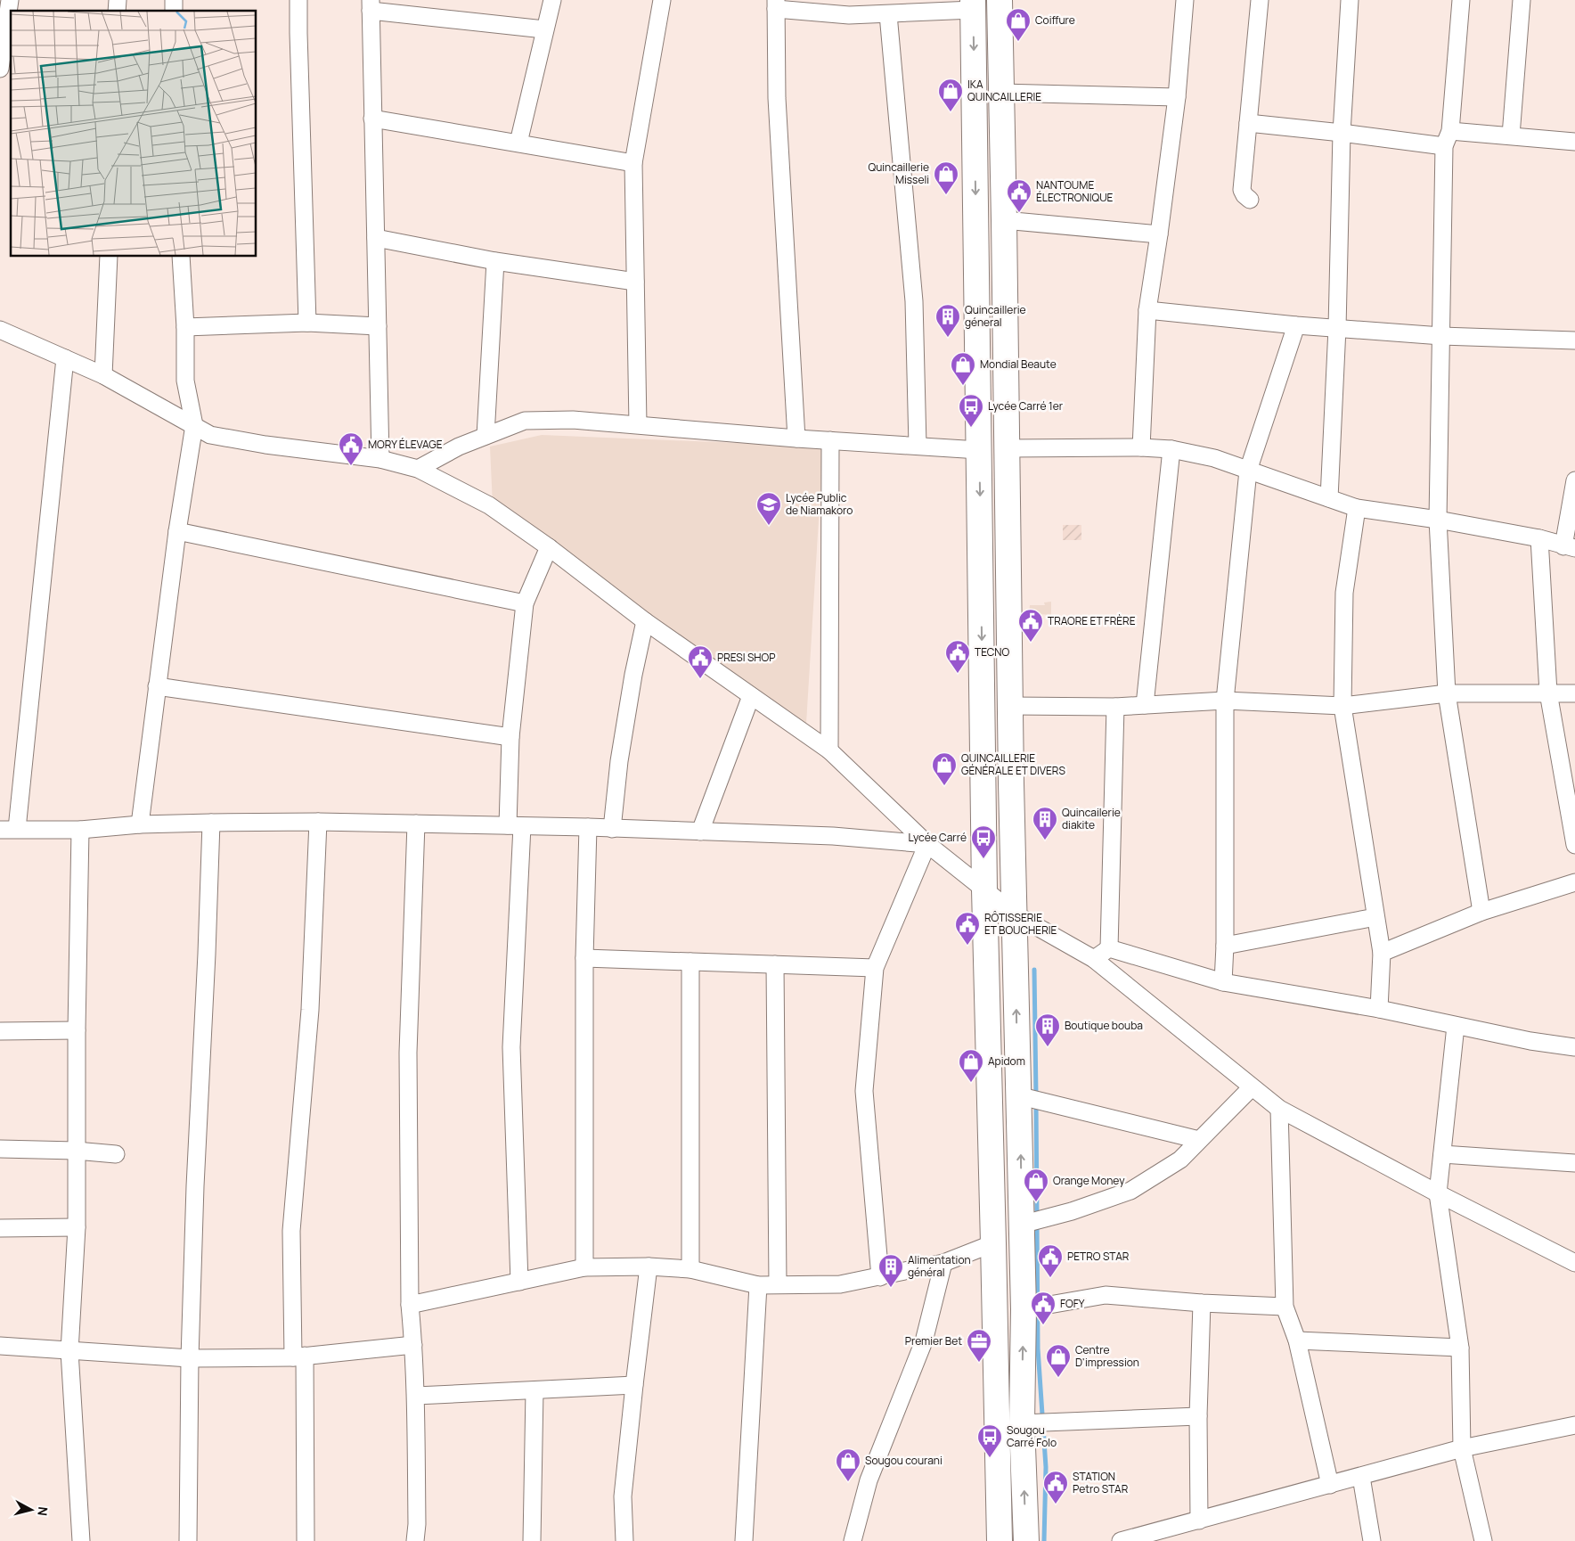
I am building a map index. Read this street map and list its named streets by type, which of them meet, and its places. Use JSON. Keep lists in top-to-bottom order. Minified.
{"places":{"shop":["Coiffure","IKA QUINCAILLERIE","Quincaillerie Misseli","Mondial Beaute","QUINCAILLERIE GÉNÉRALE ET DIVERS","Apidom","Orange Money","Centre D'impression","Sougou courani"],"public building":["NANTOUME ÉLECTRONIQUE","MORY ÉLEVAGE","TRAORE ET FRÈRE","TECNO","PRESI SHOP","RÔTISSERIE ET BOUCHERIE","PETRO STAR","FOFY","STATION Petro STAR"],"building":["Quincaillerie géneral","Quincailerie diakite","Boutique bouba","Alimentation général"],"bus stop":["Lycée Carré 1er","Lycée Carré","Sougou Carré Folo"],"school or university":["Lycée Public de Niamakoro"],"office":["Premier Bet"]},"north":"right"}
